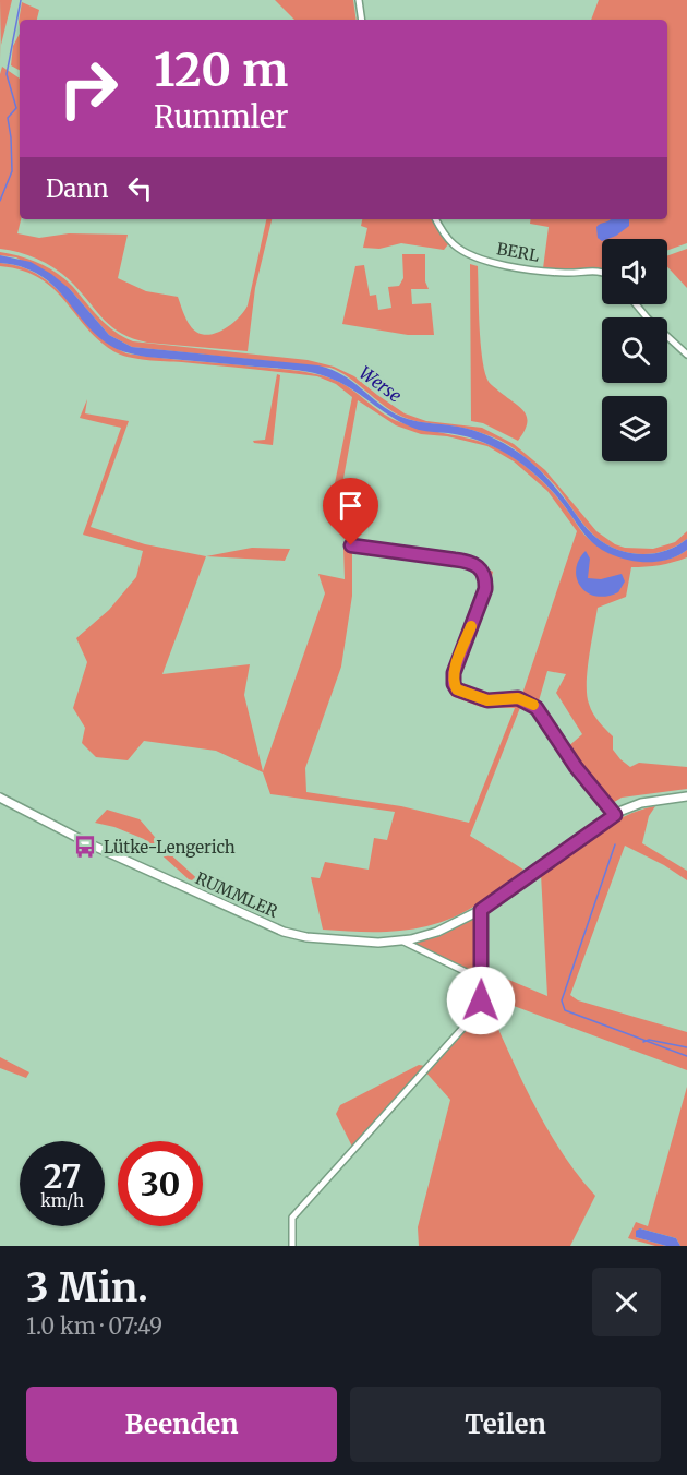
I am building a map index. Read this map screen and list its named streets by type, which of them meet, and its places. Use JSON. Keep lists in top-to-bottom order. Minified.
{"streets":{"main road":["RUMMLER"],"street":["BERL"]},"water":["Werse"],"places":{"bus stop":["Lütke-Lengerich"]},"page":{"turn":["120 m","Rummler"],"then":"Dann","speed":"27 km/h","limit":"30","heading":["3 Min.","1.0 km · 07:49"],"buttons":["Beenden","Teilen"]}}
